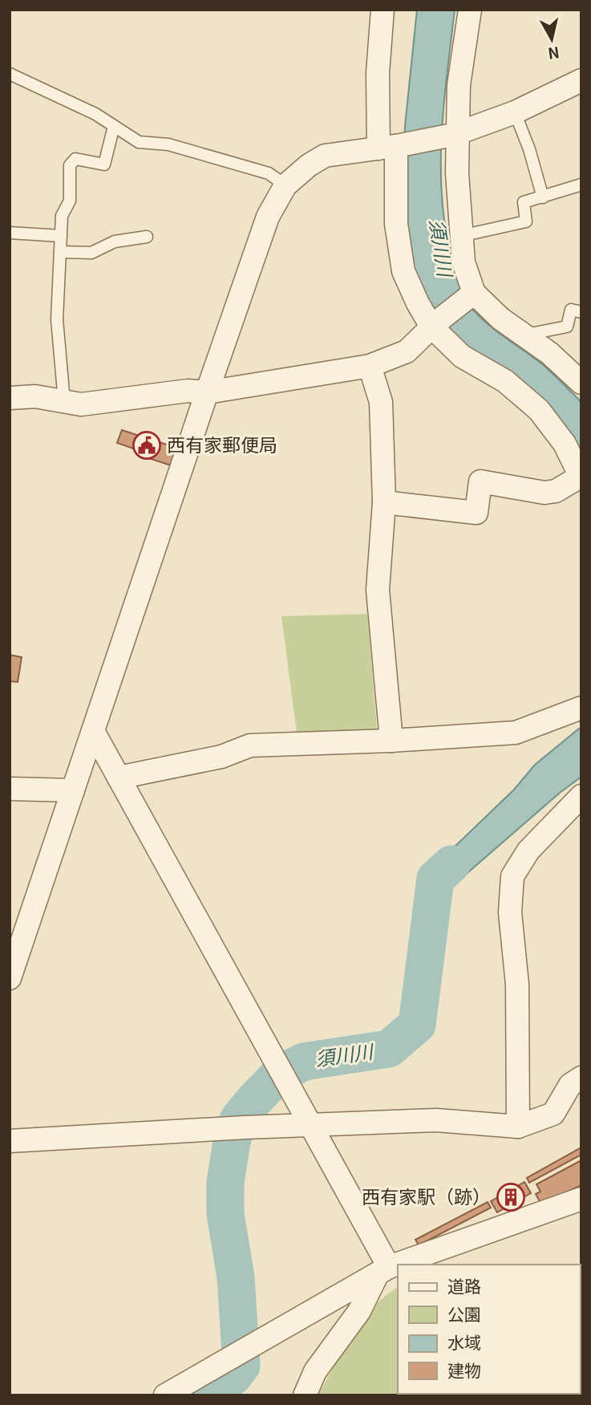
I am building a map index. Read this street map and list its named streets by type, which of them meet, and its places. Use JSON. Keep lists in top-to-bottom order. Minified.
{"water":["須川川"],"places":{"public building":["西有家郵便局"],"building":["西有家駅（跡）"]},"legend":["道路","公園","水域","建物"],"north":"bottom"}
